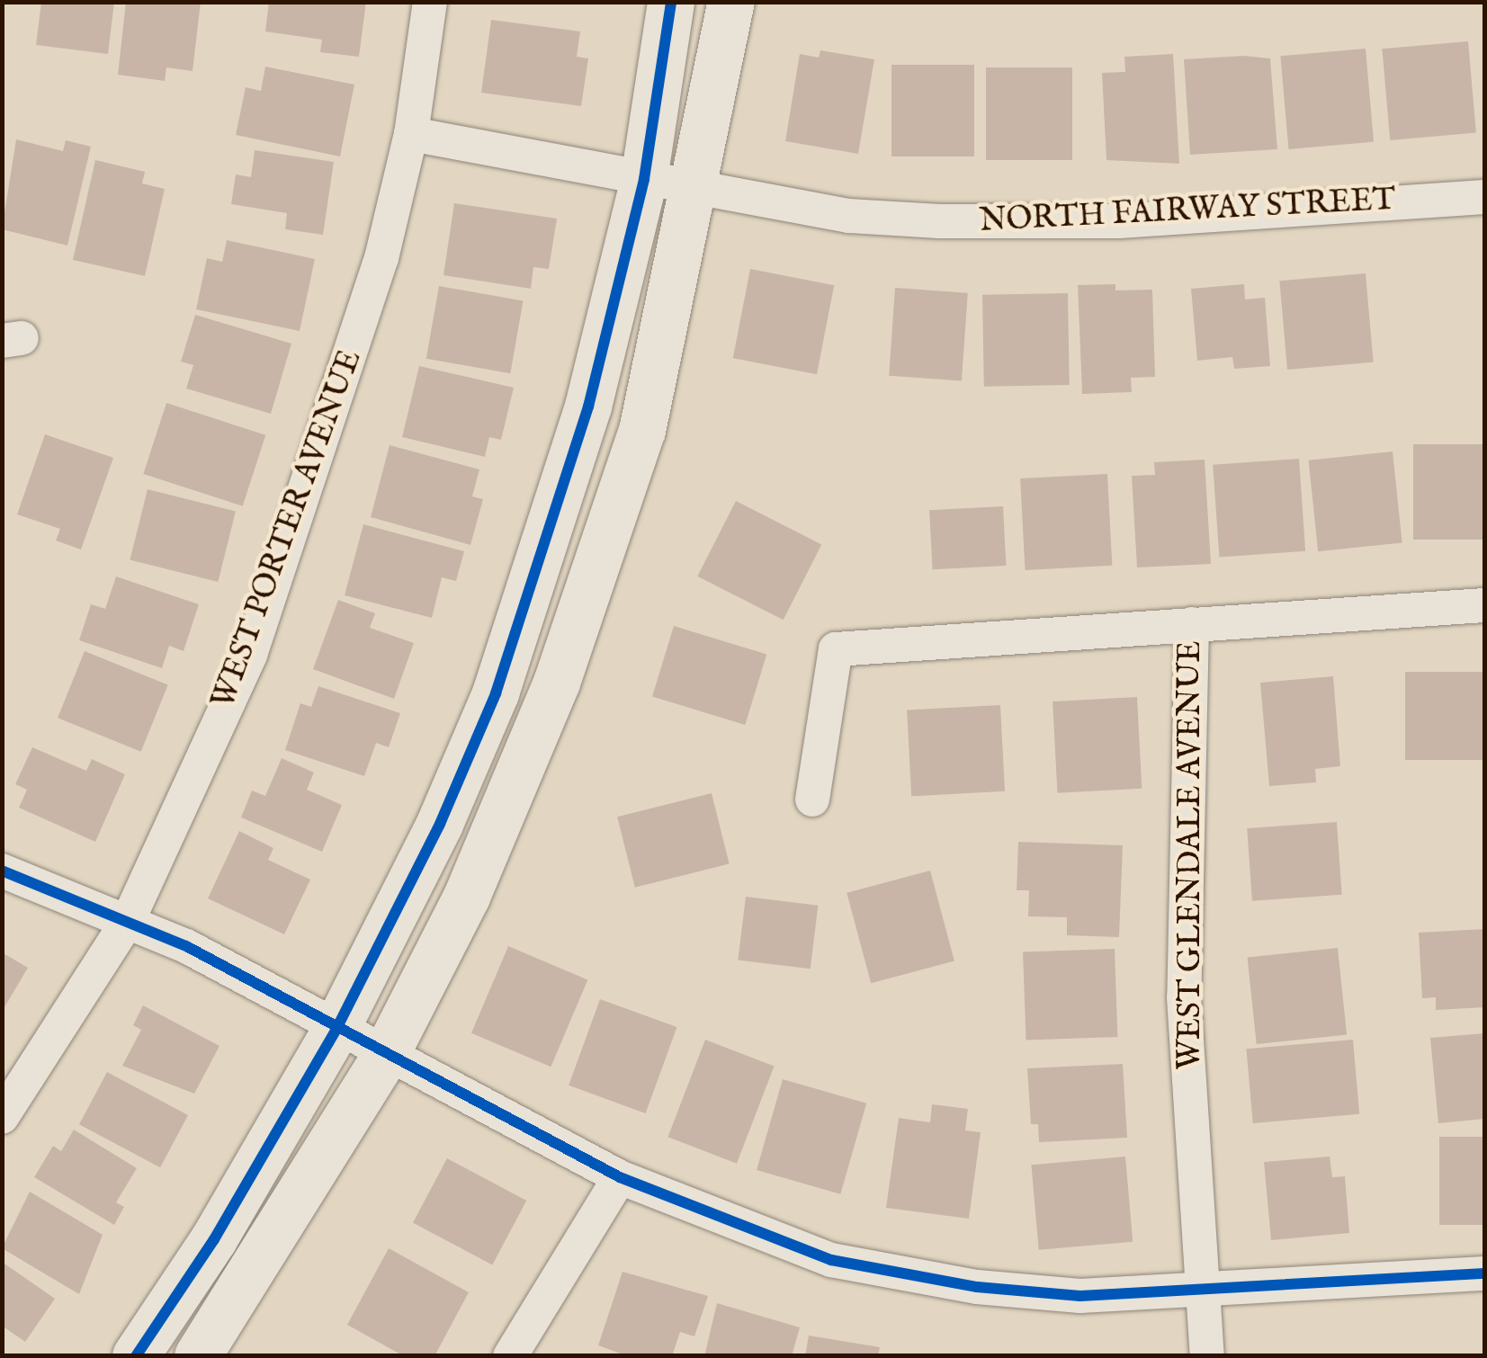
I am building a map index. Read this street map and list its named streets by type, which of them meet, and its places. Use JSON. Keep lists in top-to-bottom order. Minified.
{"streets":{"street":["NORTH FAIRWAY STREET","WEST PORTER AVENUE","WEST GLENDALE AVENUE"]},"crossings":[["NORTH FAIRWAY STREET","WEST PORTER AVENUE"]]}
